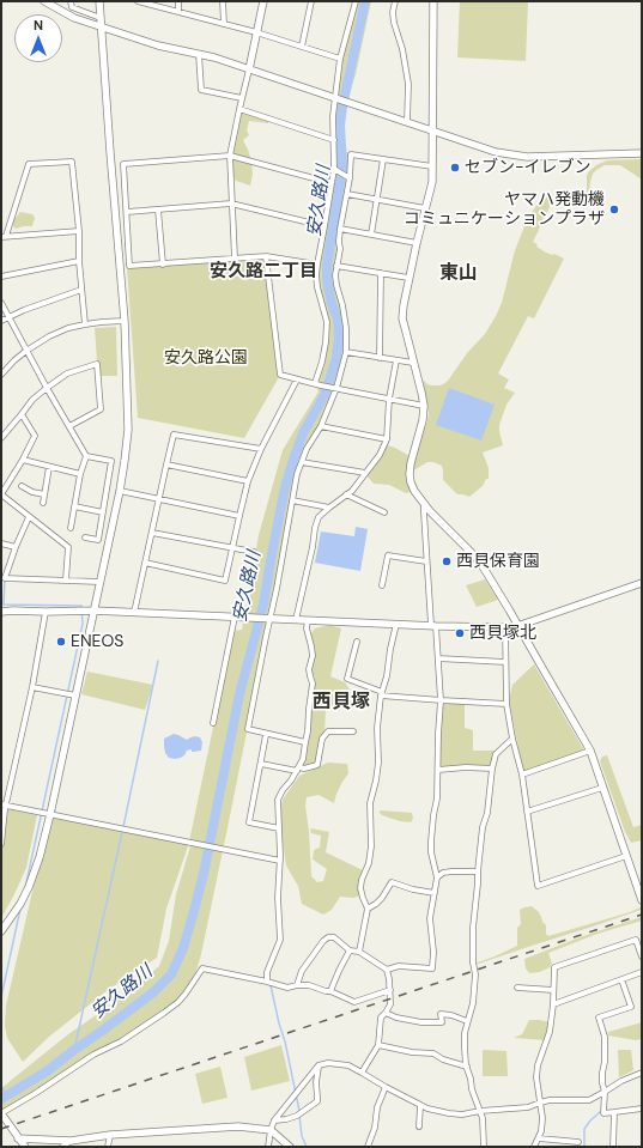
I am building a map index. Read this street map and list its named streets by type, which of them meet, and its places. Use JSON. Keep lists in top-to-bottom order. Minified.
{"districts":["安久路二丁目","東山","西貝塚"],"water":["安久路川"],"parks":["安久路公園"],"places":["セブン-イレブン","ヤマハ発動機 コミュニケーションプラザ","西貝保育園","西貝塚北","ENEOS"],"north":"top"}
